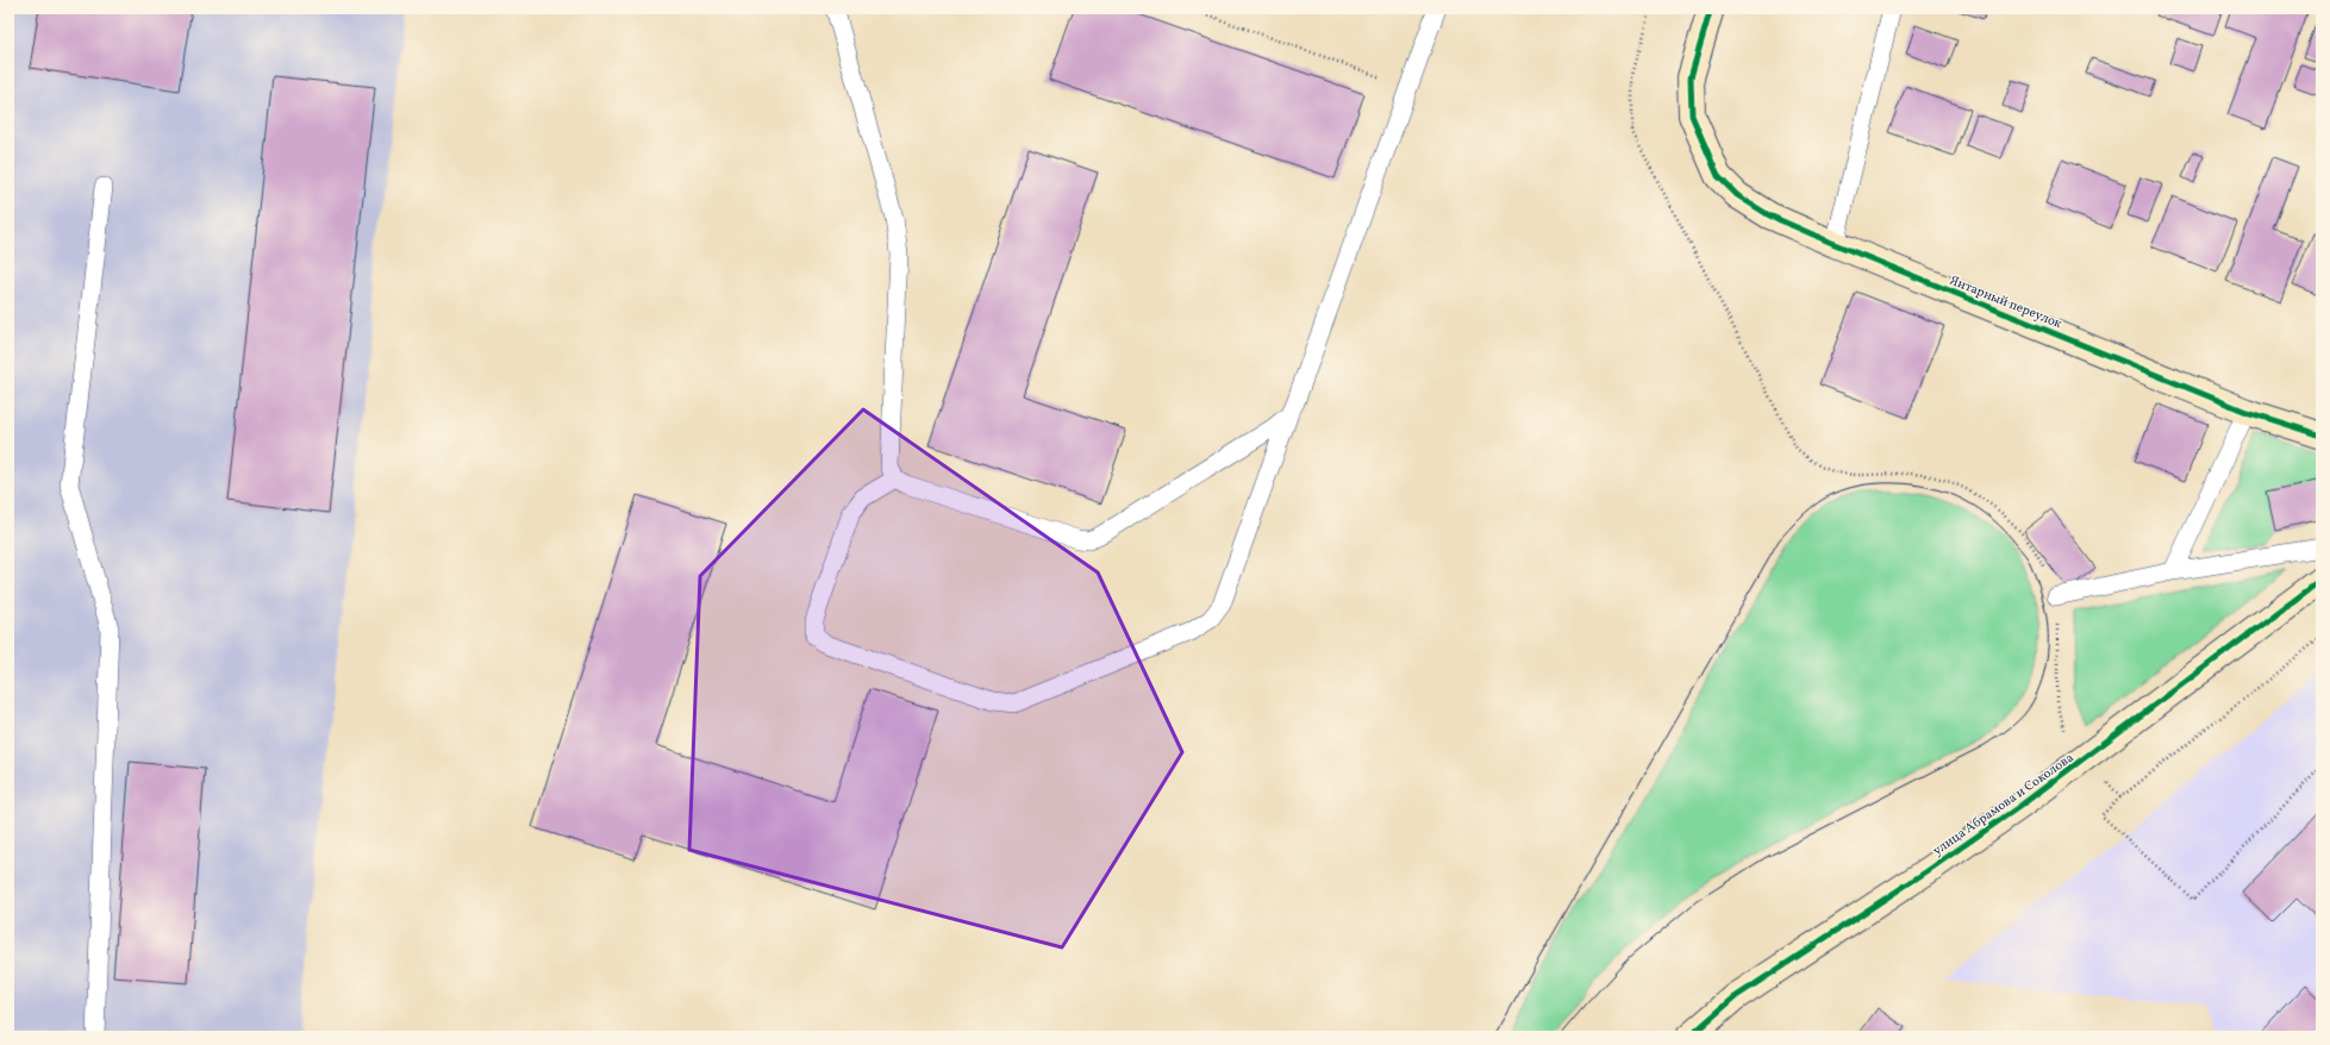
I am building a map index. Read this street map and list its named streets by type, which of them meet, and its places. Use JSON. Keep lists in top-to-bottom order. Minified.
{"streets":{"street":["Янтарный переулок","улица Абрамова и Соколова"]}}
